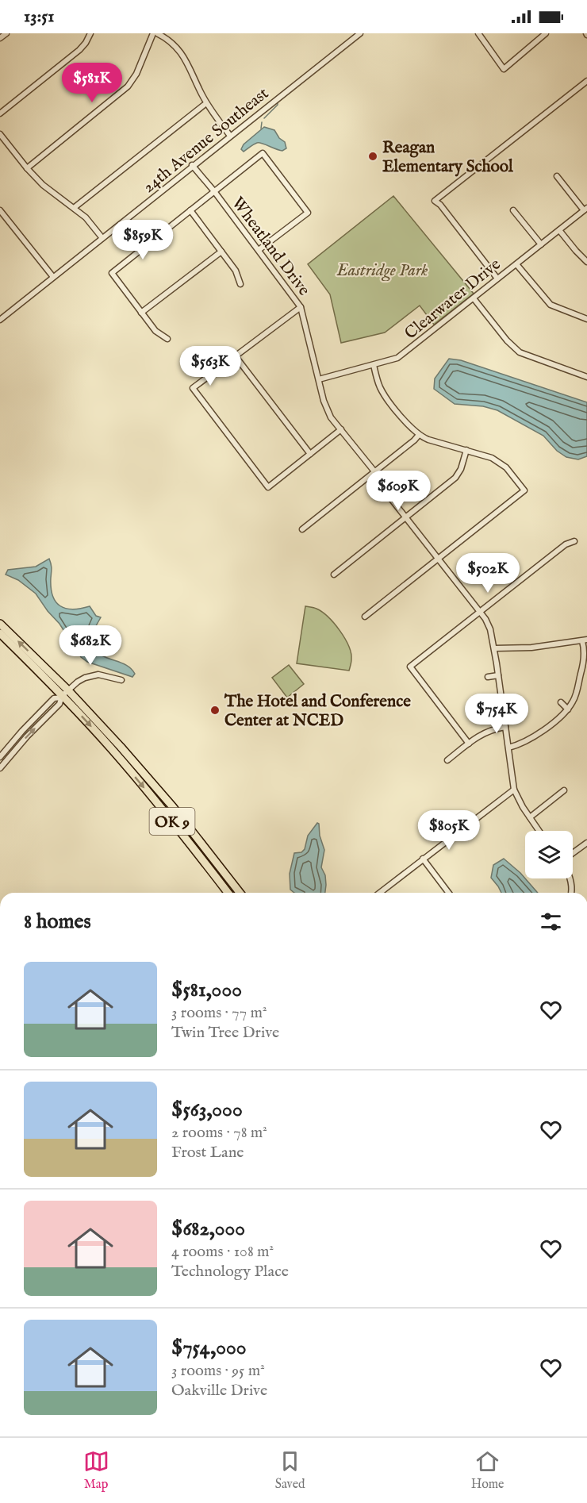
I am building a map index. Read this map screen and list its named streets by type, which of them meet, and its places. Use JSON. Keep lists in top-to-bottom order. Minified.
{"streets":{"highway":["OK 9"],"street":["24th Avenue Southeast","Wheatland Drive","Clearwater Drive"]},"crossings":[["24th Avenue Southeast","Wheatland Drive"],["Wheatland Drive","Clearwater Drive"]],"parks":["Eastridge Park"],"places":["Reagan Elementary School","The Hotel and Conference Center at NCED"],"page":{"status":"13:51","price":["$581K","$859K","$563K","$609K","$502K","$682K","$754K","$805K"],"heading":"8 homes","list":[{"name":"$581,000","note":"3 rooms · 77 m² · Twin Tree Drive"},{"name":"$563,000","note":"2 rooms · 78 m² · Frost Lane"},{"name":"$682,000","note":"4 rooms · 108 m² · Technology Place"},{"name":"$754,000","note":"3 rooms · 95 m² · Oakville Drive"}],"tabs":["Map","Saved","Home"]}}
